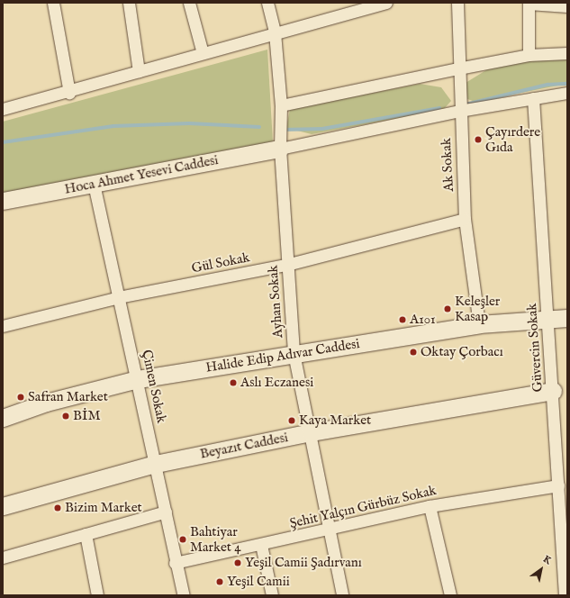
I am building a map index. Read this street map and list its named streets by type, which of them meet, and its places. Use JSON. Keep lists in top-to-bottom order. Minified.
{"streets":{"street":["Ak Sokak","Hoca Ahmet Yesevi Caddesi","Gül Sokak","Ayhan Sokak","Güvercin Sokak","Halide Edip Adıvar Caddesi","Çimen Sokak","Beyazıt Caddesi","Şehit Yalçın Gürbüz Sokak"]},"crossings":[["Ak Sokak","Gül Sokak"],["Ak Sokak","Halide Edip Adıvar Caddesi"],["Hoca Ahmet Yesevi Caddesi","Ayhan Sokak"],["Hoca Ahmet Yesevi Caddesi","Çimen Sokak"],["Gül Sokak","Ayhan Sokak"],["Gül Sokak","Çimen Sokak"],["Ayhan Sokak","Halide Edip Adıvar Caddesi"],["Ayhan Sokak","Beyazıt Caddesi"],["Ayhan Sokak","Şehit Yalçın Gürbüz Sokak"],["Güvercin Sokak","Halide Edip Adıvar Caddesi"],["Güvercin Sokak","Beyazıt Caddesi"],["Güvercin Sokak","Şehit Yalçın Gürbüz Sokak"],["Halide Edip Adıvar Caddesi","Çimen Sokak"],["Çimen Sokak","Beyazıt Caddesi"],["Çimen Sokak","Şehit Yalçın Gürbüz Sokak"]],"places":["Çayırdere Gıda","Keleşler Kasap","A101","Oktay Çorbacı","Aslı Eczanesi","Safran Market","BİM","Kaya Market","Bizim Market","Bahtiyar Market 4","Yeşil Camii Şadırvanı","Yeşil Camii"],"north":"top right"}
